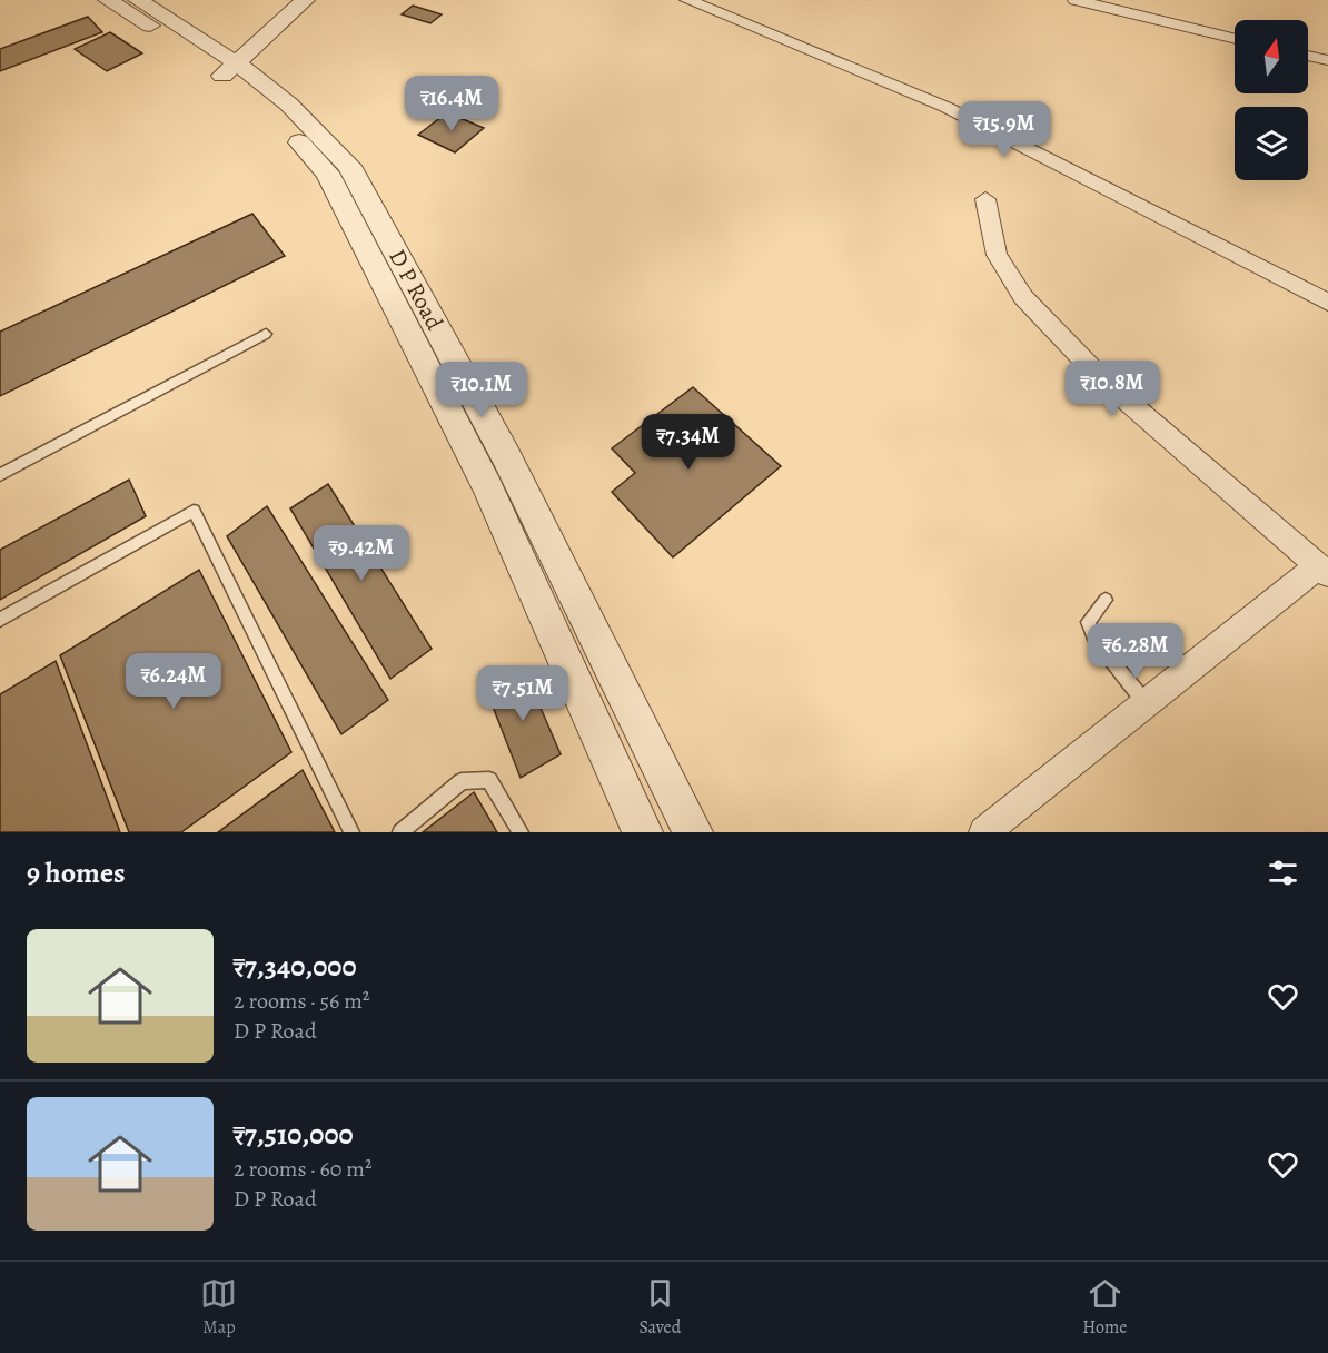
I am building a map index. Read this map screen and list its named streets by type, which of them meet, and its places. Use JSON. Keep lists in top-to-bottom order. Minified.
{"streets":{"street":["D P Road"]},"north":"top","page":{"price":["₹16.4M","₹15.9M","₹10.8M","₹10.1M","₹7.34M","₹9.42M","₹6.28M","₹6.24M","₹7.51M"],"heading":"9 homes","list":[{"name":"₹7,340,000","note":"2 rooms · 56 m² · D P Road"},{"name":"₹7,510,000","note":"2 rooms · 60 m² · D P Road"}],"tabs":["Map","Saved","Home"]}}
